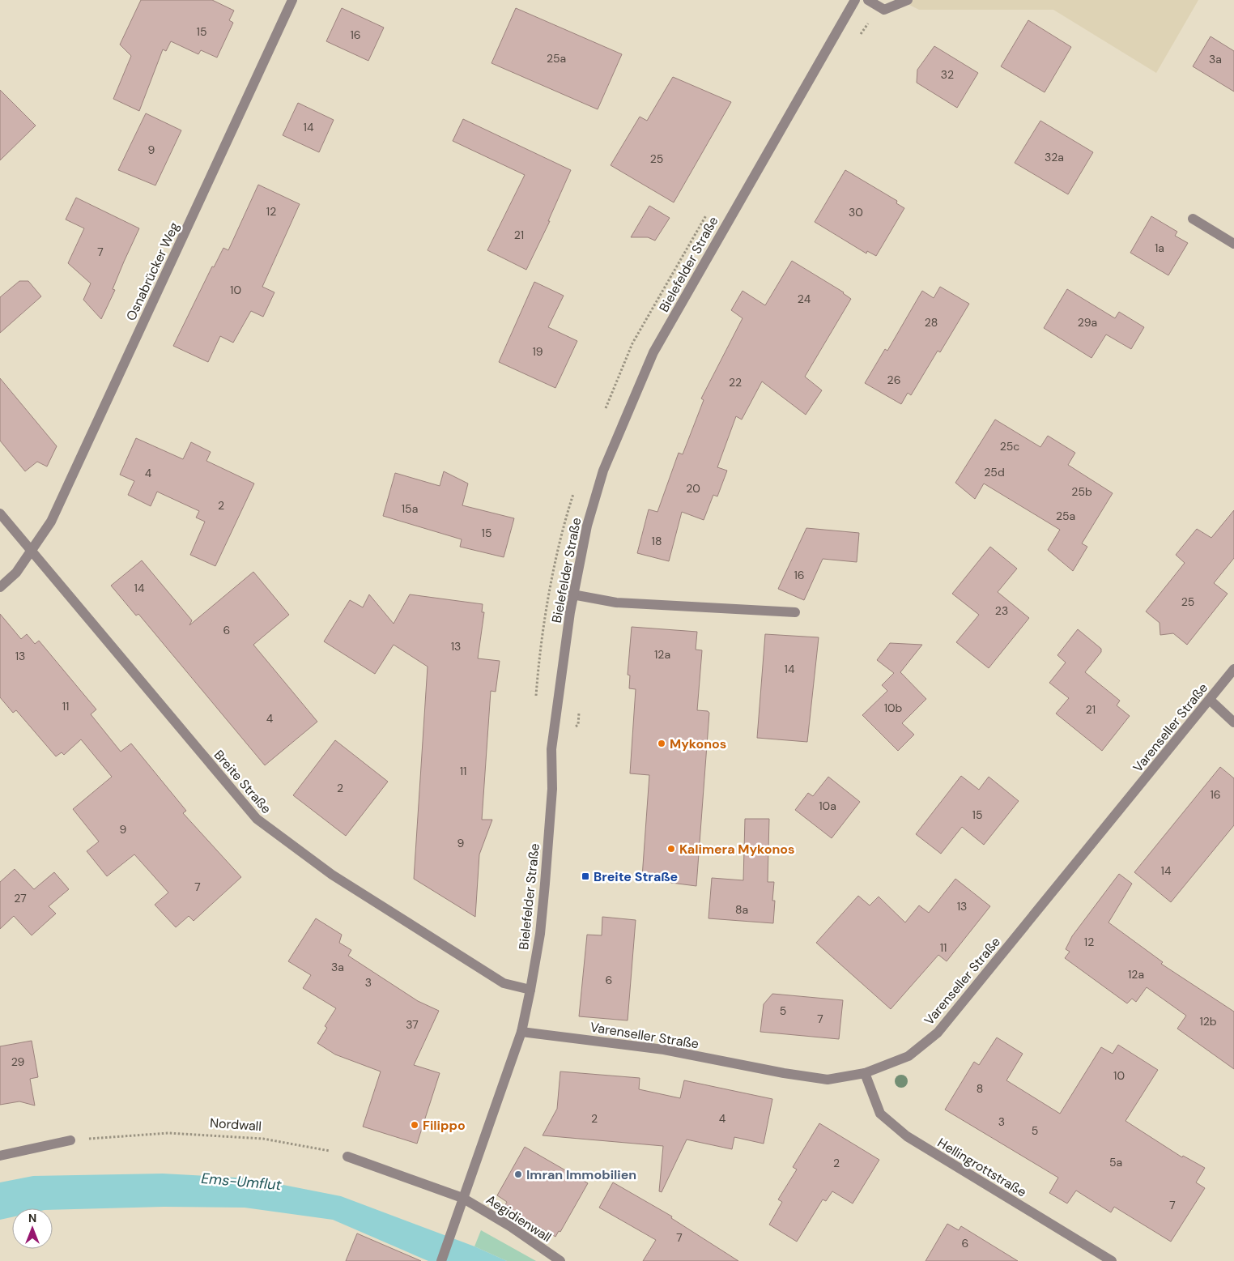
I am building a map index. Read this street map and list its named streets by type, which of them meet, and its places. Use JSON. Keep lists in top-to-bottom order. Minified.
{"streets":{"street":["Bielefelder Straße","Osnabrücker Weg","Varenseller Straße","Breite Straße","Hellingrottstraße","Aegidienwall"],"path":["Nordwall"]},"crossings":[["Bielefelder Straße","Varenseller Straße"],["Bielefelder Straße","Breite Straße"],["Bielefelder Straße","Aegidienwall"],["Osnabrücker Weg","Breite Straße"],["Varenseller Straße","Hellingrottstraße"]],"water":["Ems-Umflut"],"places":{"other":["Mykonos","Kalimera Mykonos","Filippo","Imran Immobilien"],"transit":["Breite Straße"]},"house_numbers":["15","16","25a","3a","32","14","9","32a","25","12","30","21","1a","7","10","24","28","29a","19","26","22","25c","25d","4","20","25b","2","15a","25a","15","18","16","14","25","23","6","13","12a","13","14","11","10b","21","4","11","2","16","10a","15","9","9","14","7","27","13","8a","12","11","3a","12a","6","3","5","7","12b","37","29","10","8","2","4","3","5","5a","2","7","7","6"],"north":"top"}
